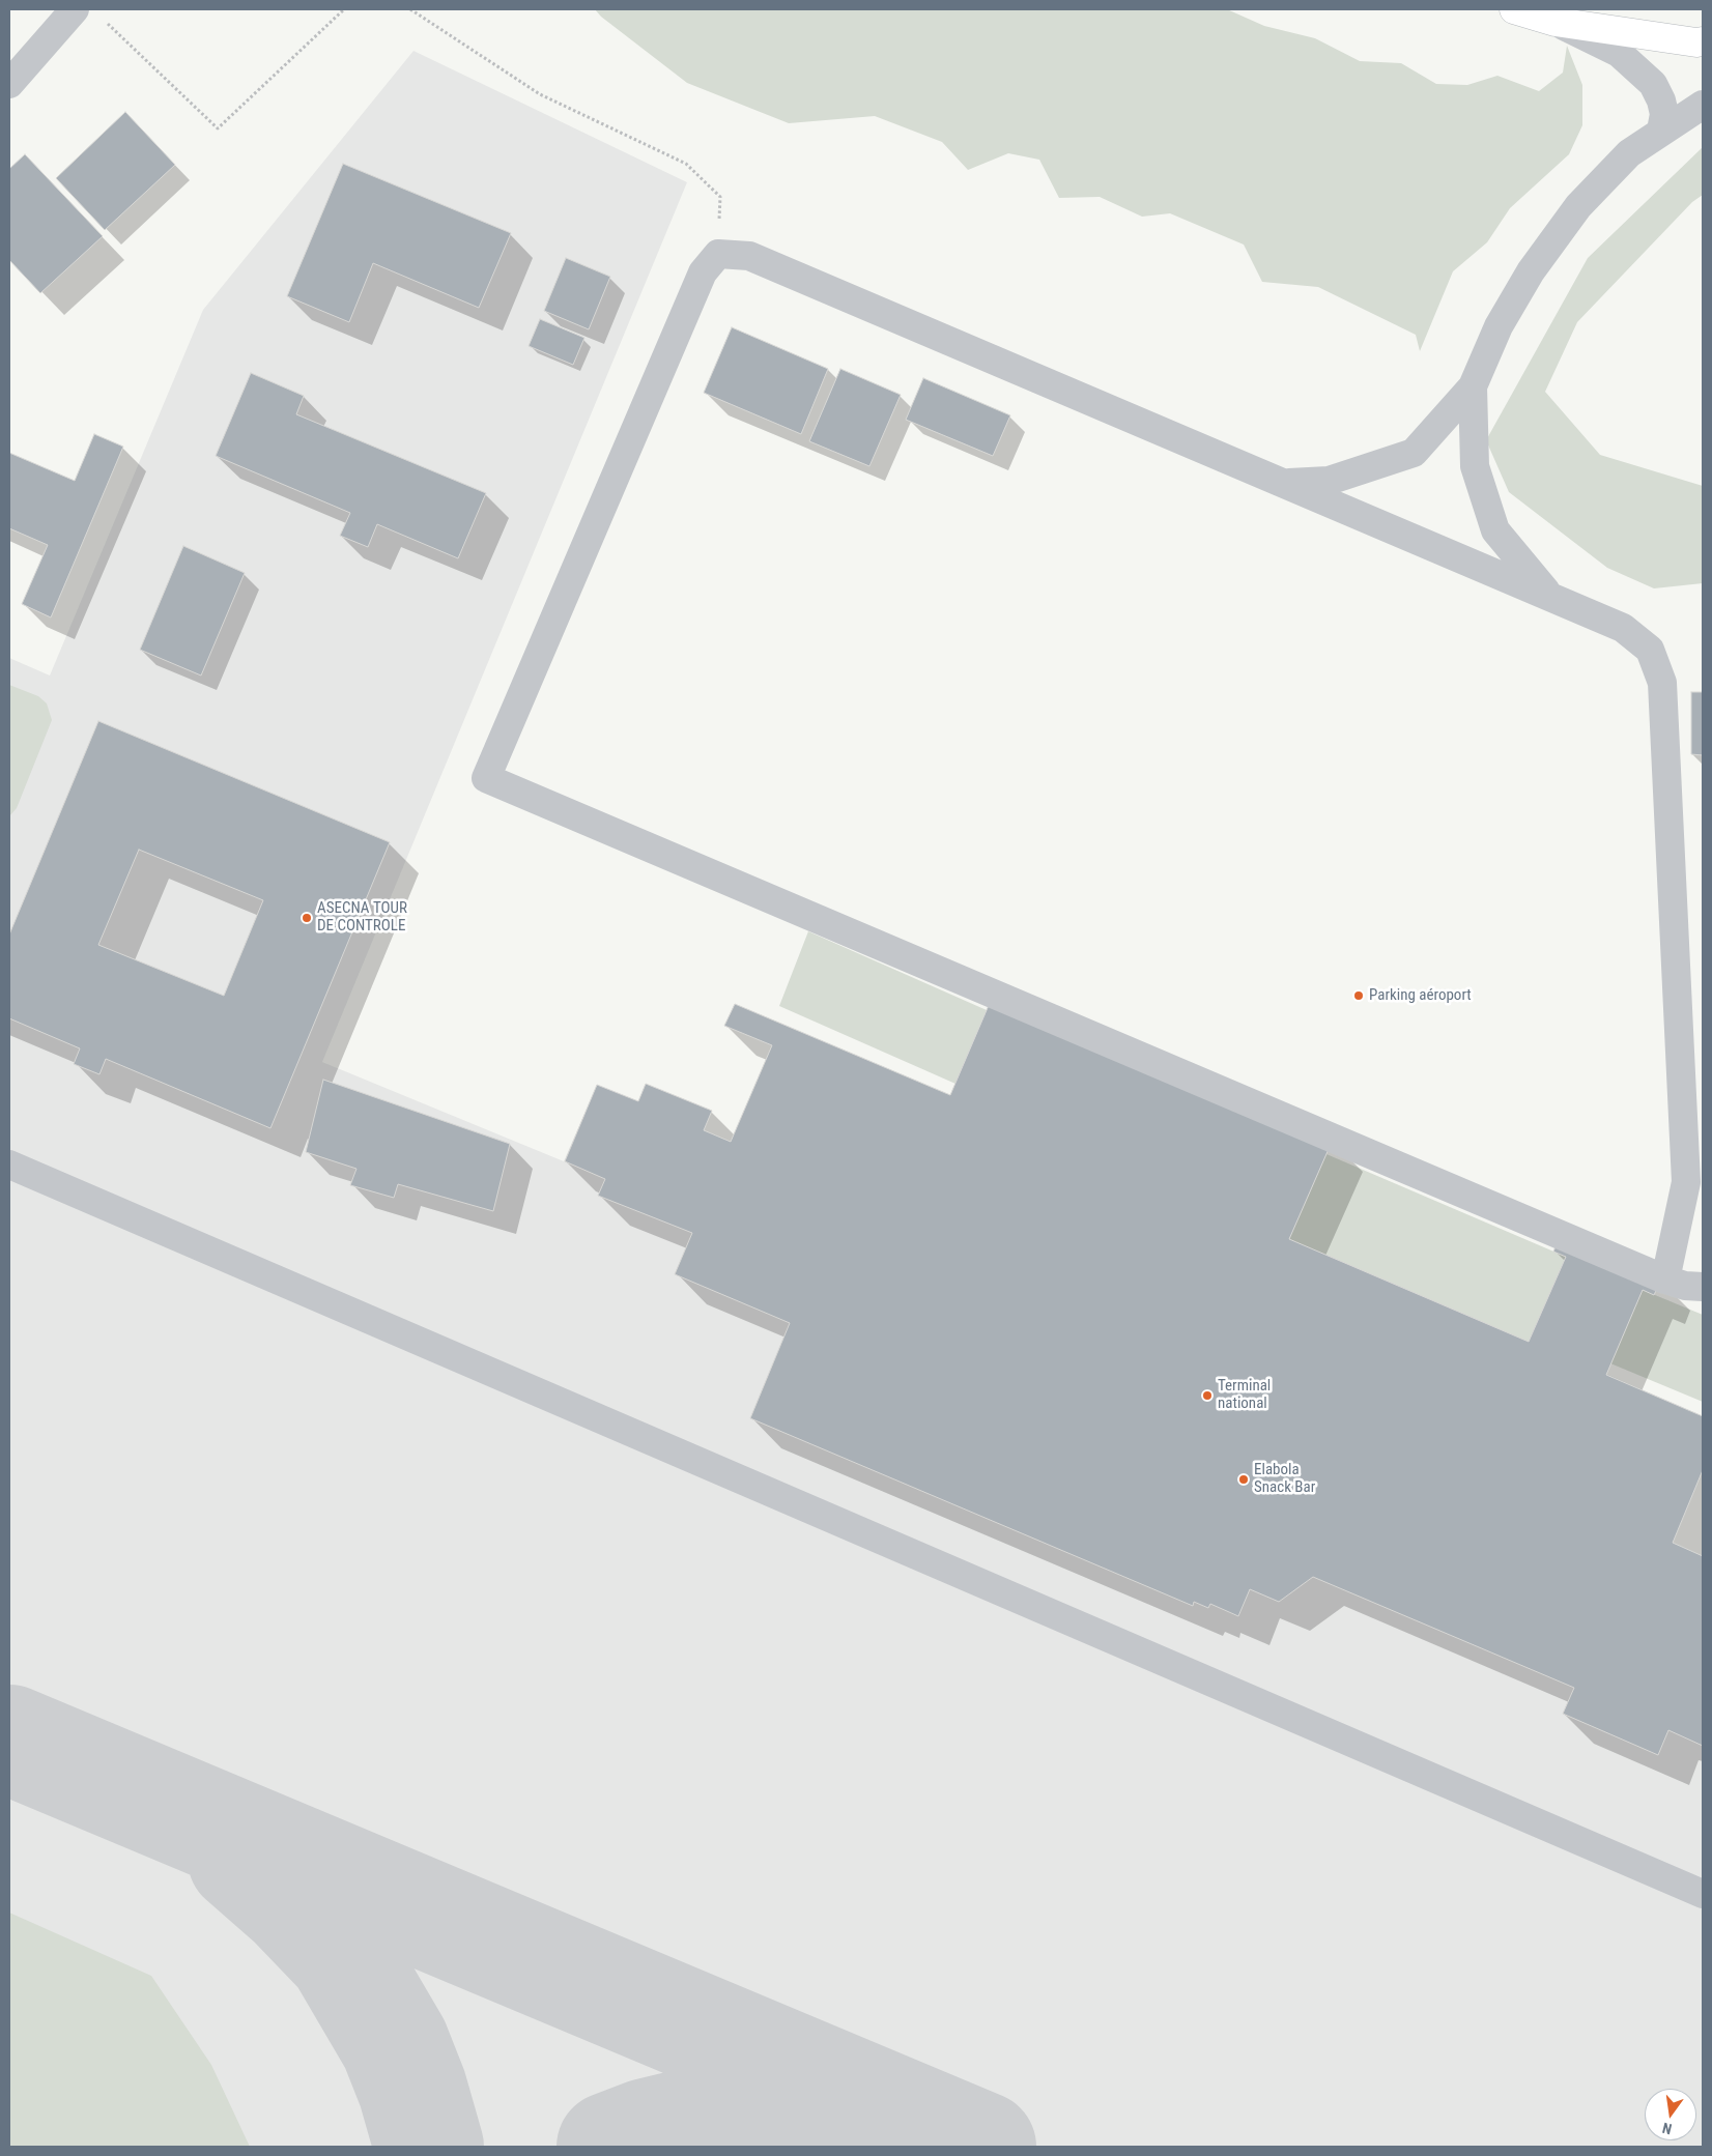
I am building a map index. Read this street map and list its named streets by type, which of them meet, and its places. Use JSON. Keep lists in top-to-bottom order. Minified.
{"places":["ASECNA TOUR DE CONTROLE","Parking aéroport","Terminal national","Elabola Snack Bar"],"north":"bottom"}
